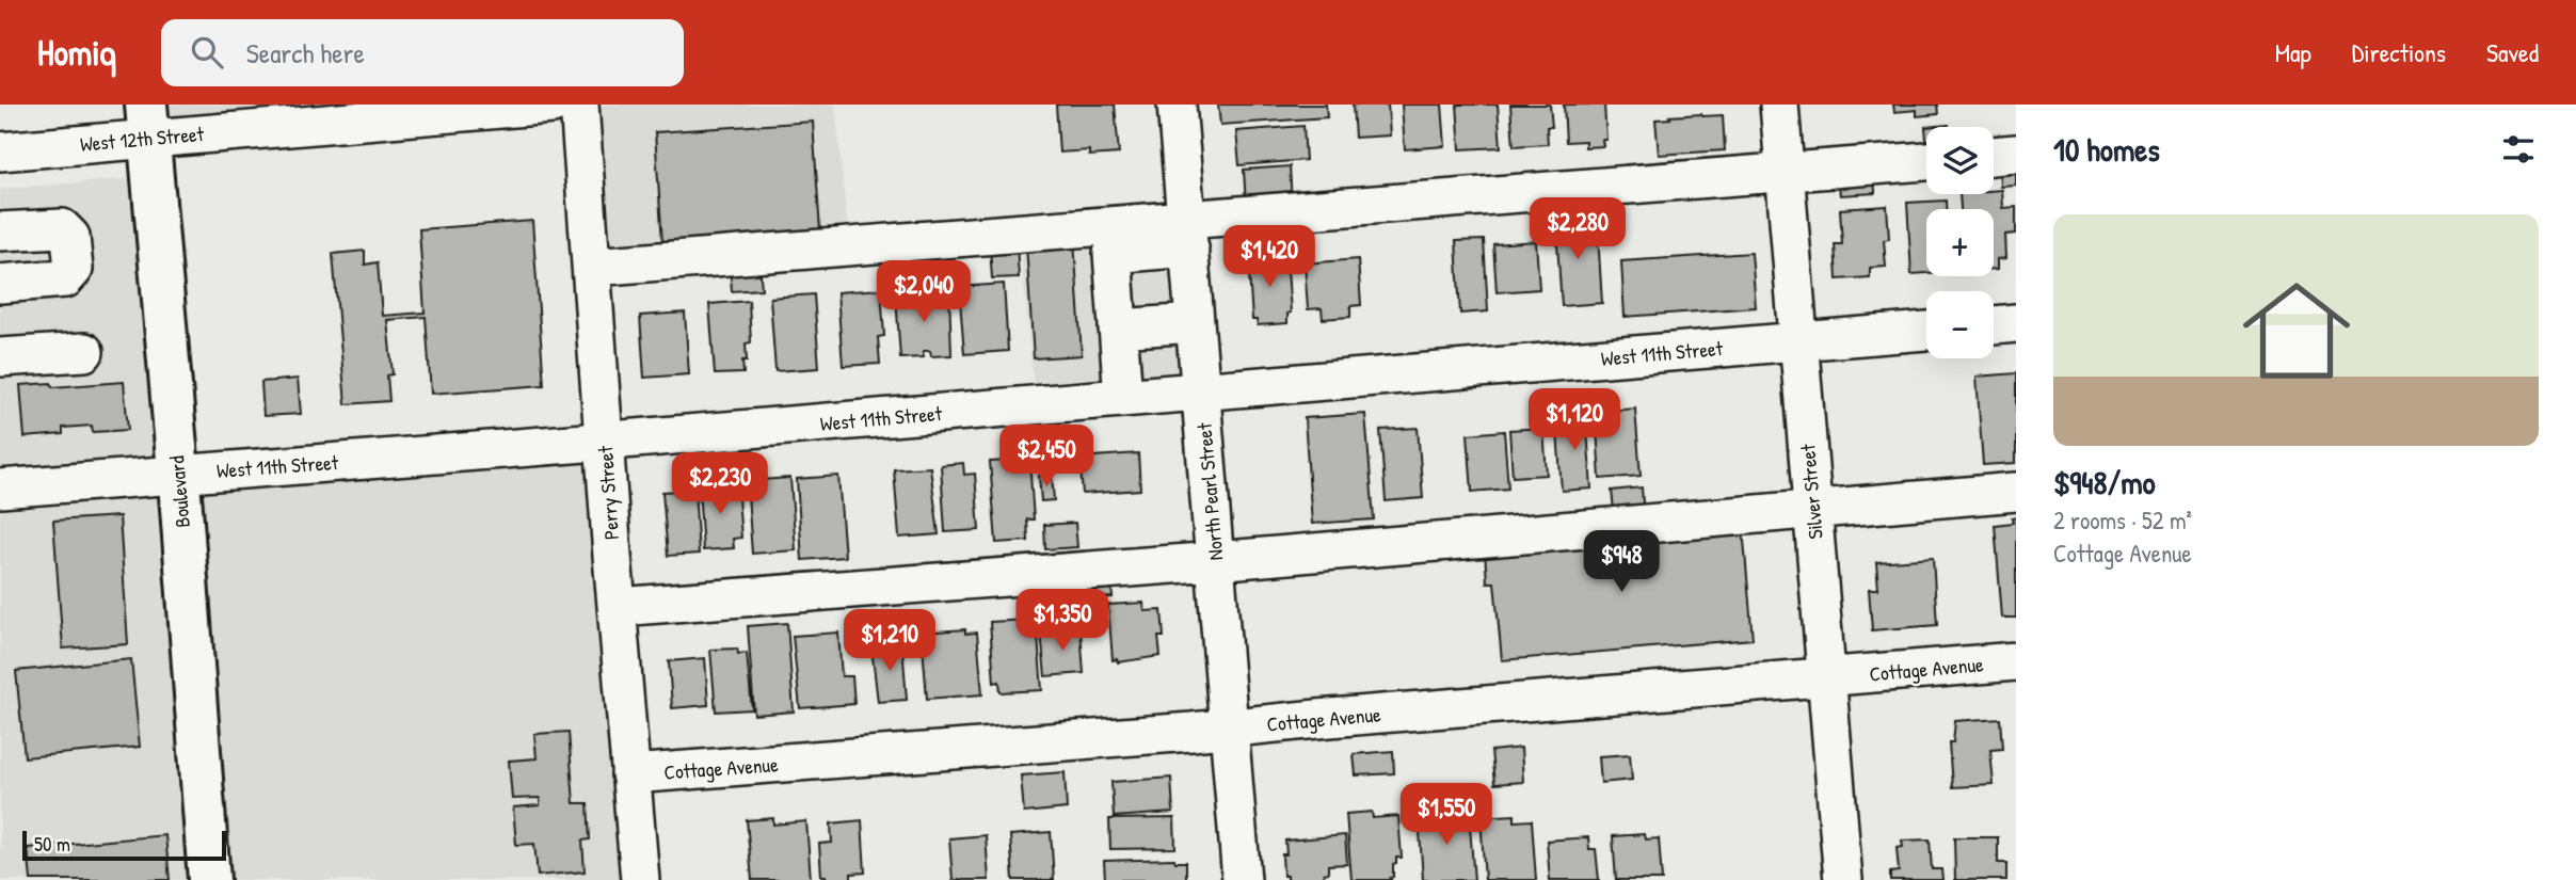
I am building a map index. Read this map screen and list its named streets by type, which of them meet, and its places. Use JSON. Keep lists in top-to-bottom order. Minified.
{"streets":{"main road":["Boulevard"],"street":["West 12th Street","West 11th Street","North Pearl Street","Silver Street","Perry Street","Cottage Avenue"]},"crossings":[["West 12th Street","Boulevard"],["West 11th Street","Boulevard"],["West 11th Street","North Pearl Street"],["West 11th Street","Silver Street"],["West 11th Street","Perry Street"],["North Pearl Street","Cottage Avenue"],["Silver Street","Cottage Avenue"],["Perry Street","Cottage Avenue"]],"scale_bar":"50 m","page":{"header":"Homiq","search":"Search here","nav":["Map","Directions","Saved"],"heading":"10 homes","map_buttons":["+","−"],"list":[{"name":"$948/mo","note":"2 rooms · 52 m² · Cottage Avenue"}],"price":["$2,280","$1,420","$2,040","$1,120","$2,450","$2,230","$948","$1,350","$1,210","$1,550"],"scale":"50 m"}}
